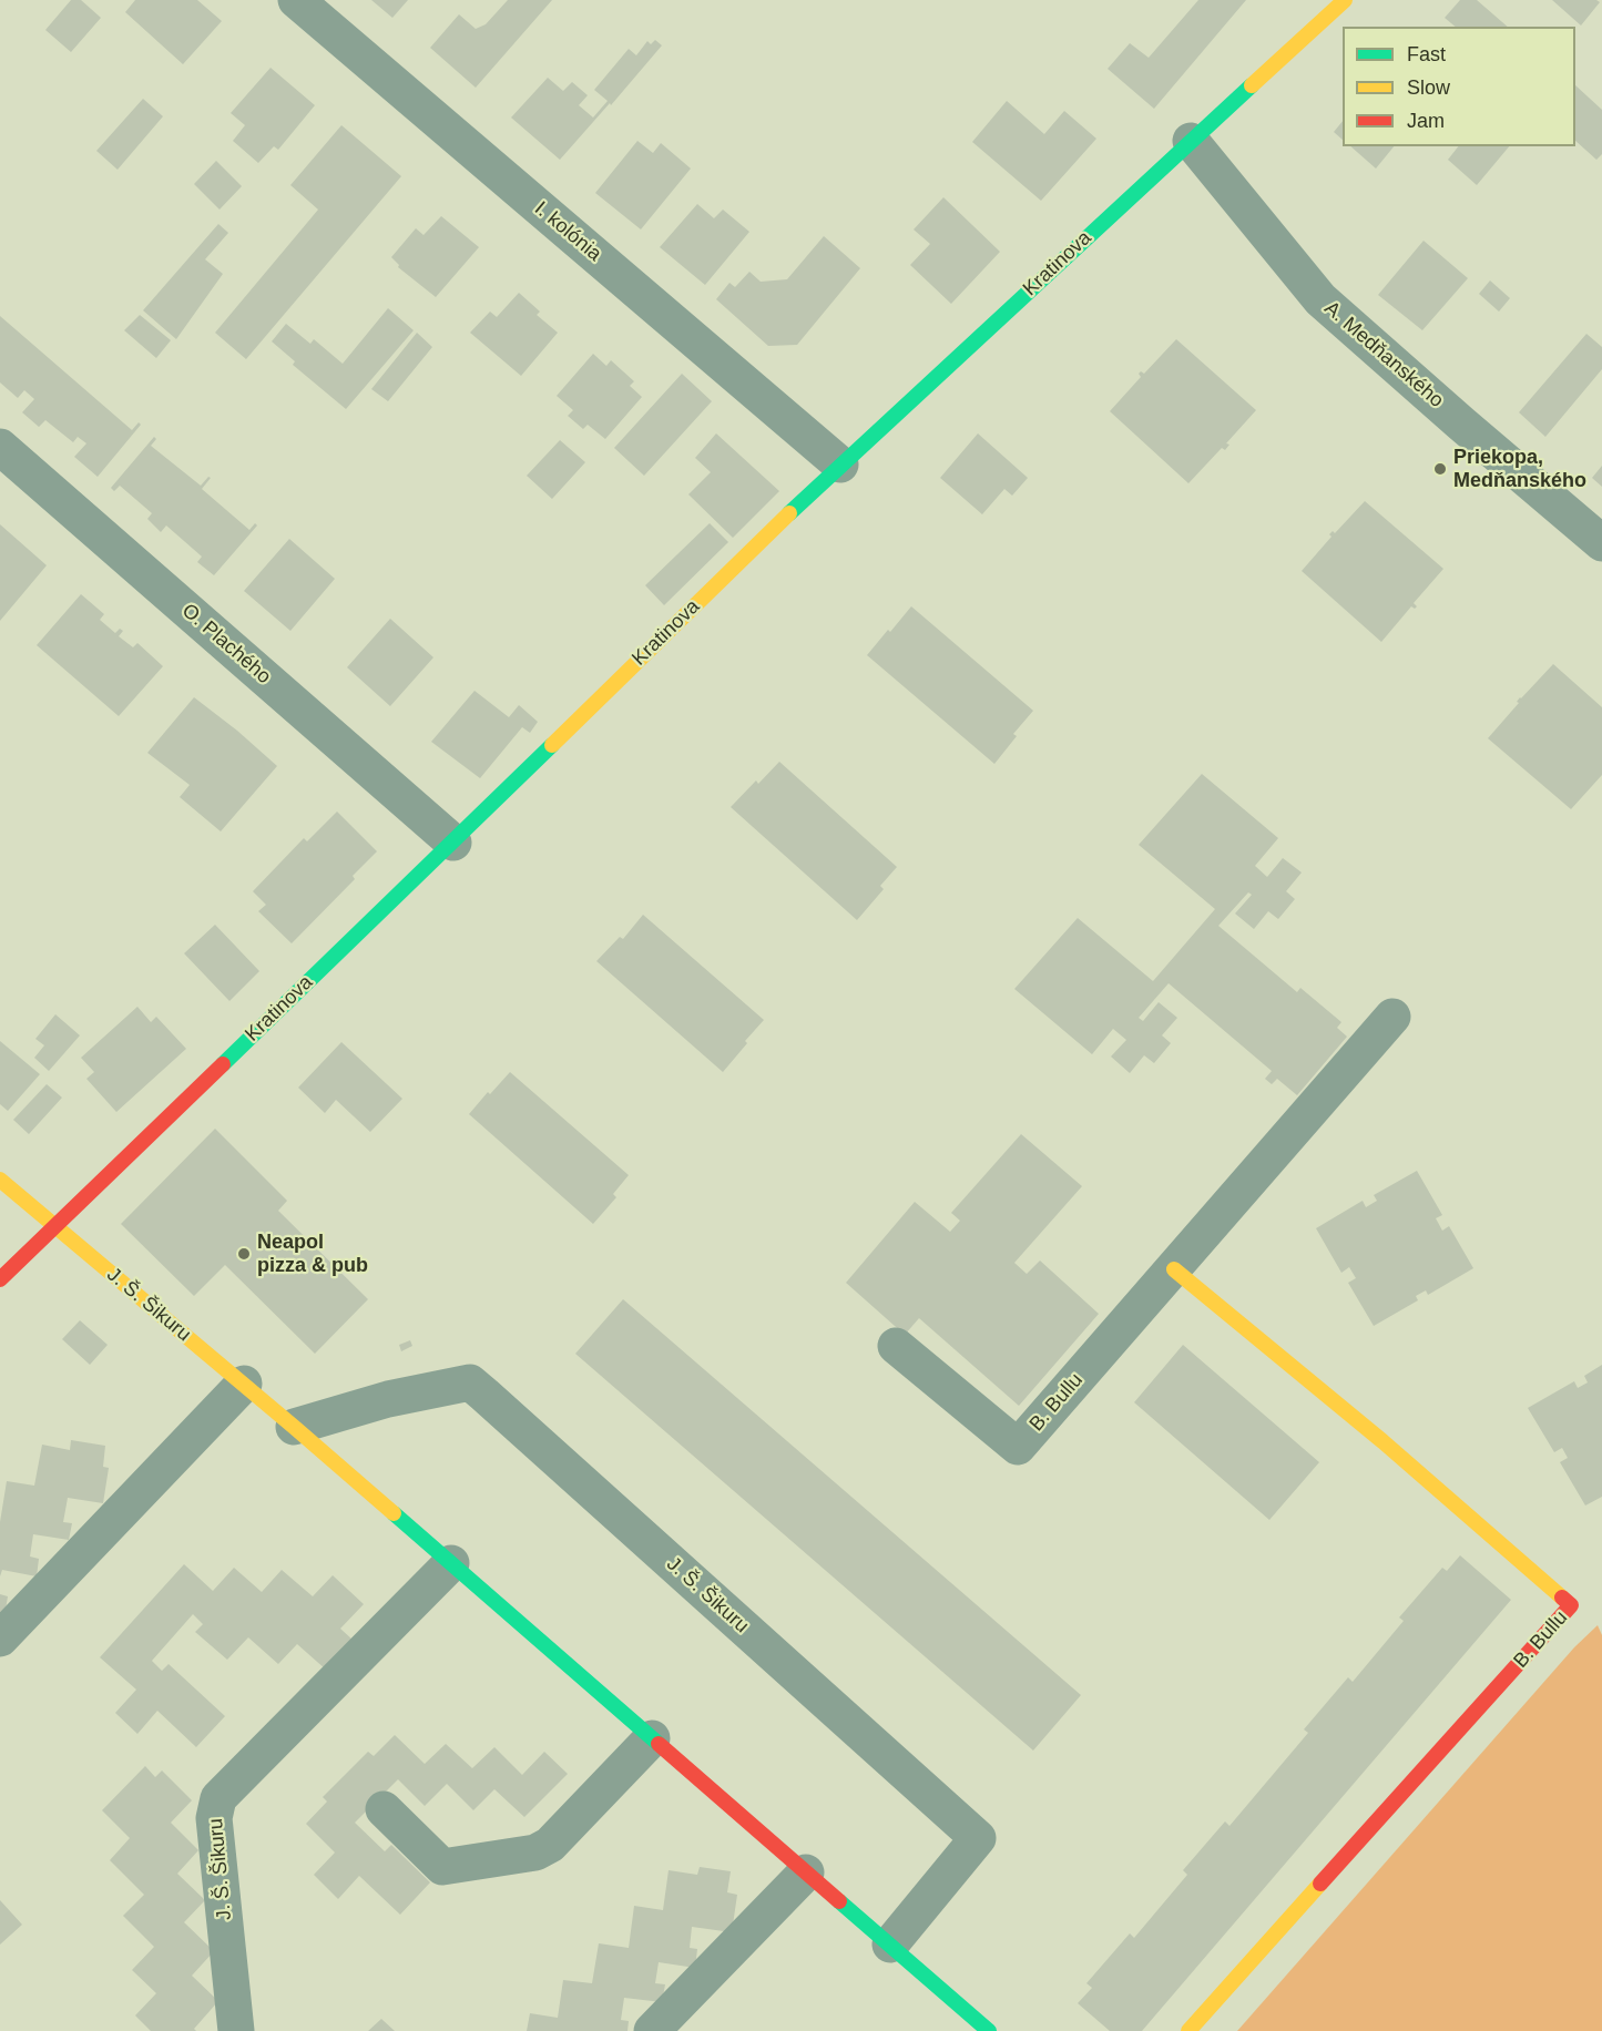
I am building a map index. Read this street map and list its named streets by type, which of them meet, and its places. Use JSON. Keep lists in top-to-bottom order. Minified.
{"streets":{"street":["I. kolónia","Kratinova","A. Medňanského","O. Plachého","J. Š. Šikuru","B. Bullu"]},"crossings":[["I. kolónia","Kratinova"],["Kratinova","A. Medňanského"],["Kratinova","O. Plachého"],["Kratinova","J. Š. Šikuru"]],"places":["Priekopa, Medňanského","Neapol pizza & pub"],"legend":["Fast","Slow","Jam"]}
